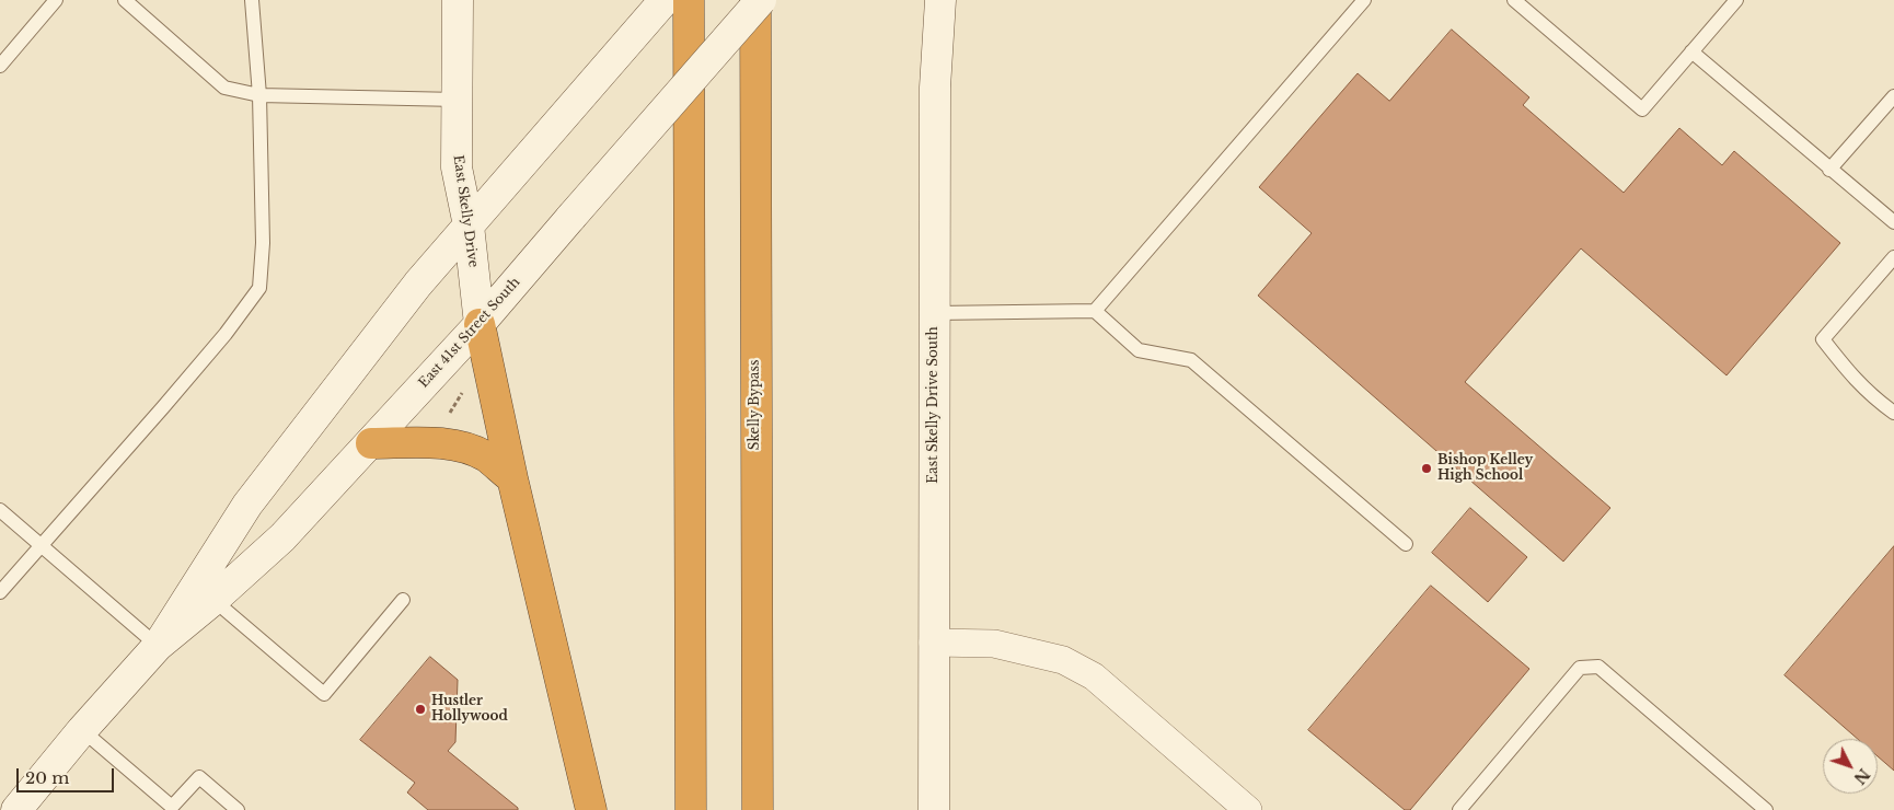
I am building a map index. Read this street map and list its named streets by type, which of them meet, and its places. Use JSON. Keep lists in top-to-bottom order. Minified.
{"streets":{"highway":["Skelly Bypass"],"main road":["East Skelly Drive","East 41st Street South","East Skelly Drive South"]},"crossings":[["East Skelly Drive","East 41st Street South"]],"places":["Bishop Kelley High School","Hustler Hollywood"],"scale_bar":"20 m","north":"bottom right"}
